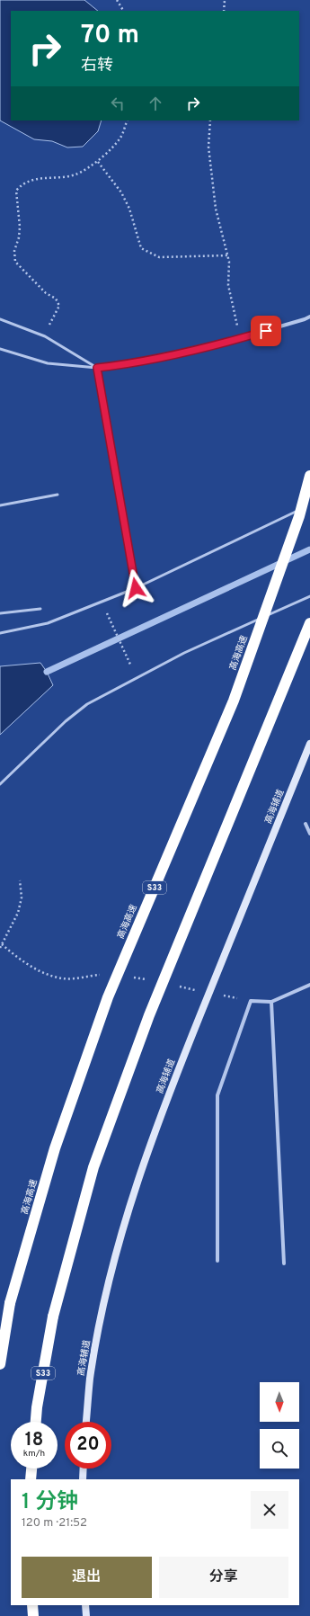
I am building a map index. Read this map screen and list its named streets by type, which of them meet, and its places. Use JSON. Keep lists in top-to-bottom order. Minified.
{"streets":{"highway":["高海高速","S33"],"main road":["高海辅道"]},"north":"bottom","page":{"turn":["70 m","右转"],"speed":"18 km/h","limit":"20","heading":["1 分钟","120 m · 21:52"],"buttons":["退出","分享"]}}
